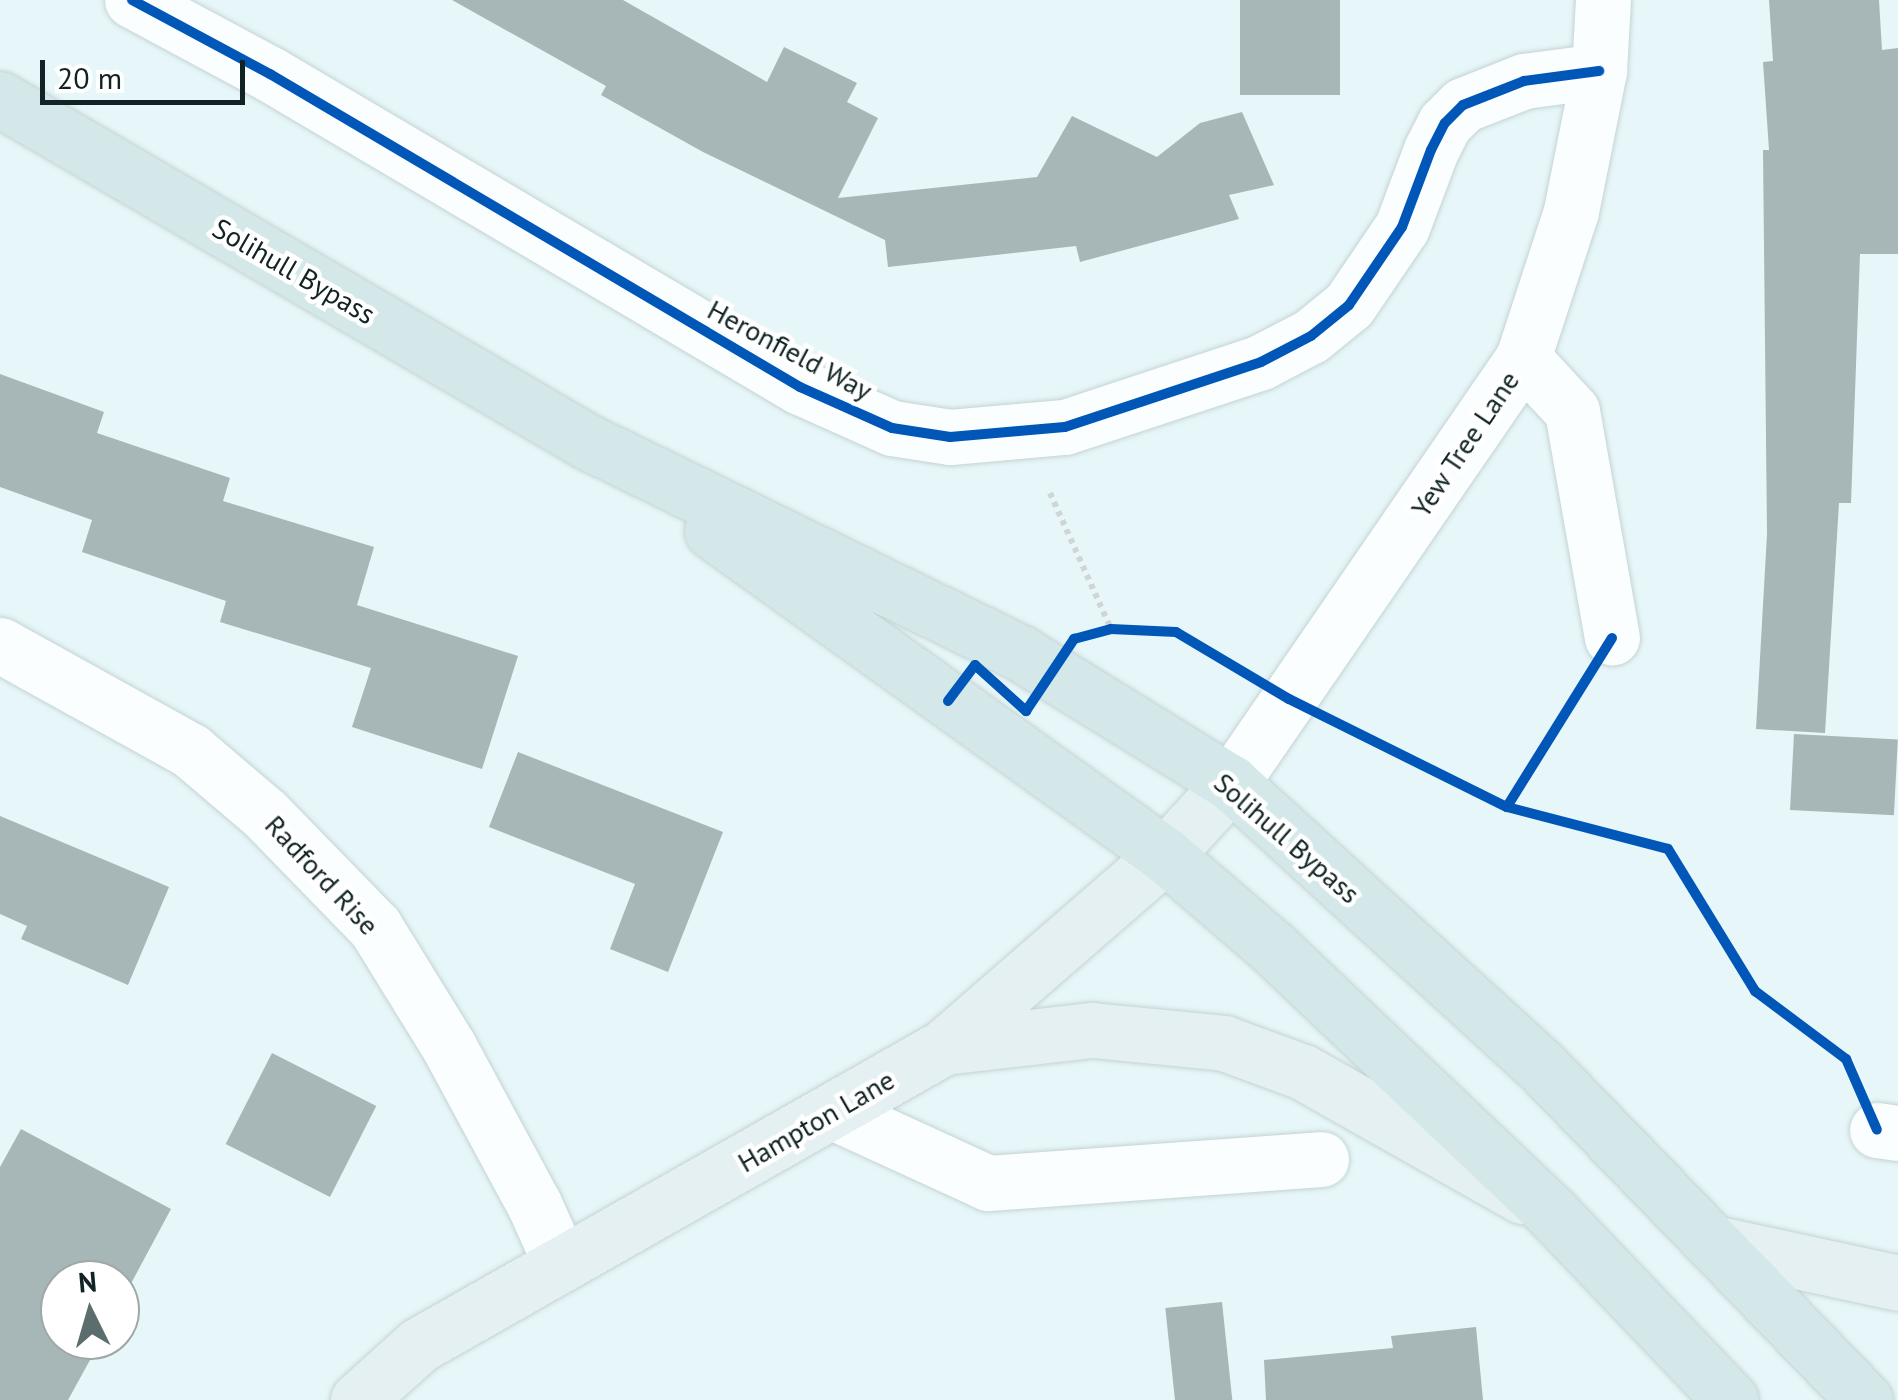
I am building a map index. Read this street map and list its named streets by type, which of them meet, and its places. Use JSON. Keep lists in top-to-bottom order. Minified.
{"streets":{"highway":["Solihull Bypass"],"main road":["Hampton Lane"],"street":["Heronfield Way","Yew Tree Lane","Radford Rise"]},"crossings":[["Solihull Bypass","Yew Tree Lane"],["Solihull Bypass","Hampton Lane"],["Heronfield Way","Yew Tree Lane"],["Yew Tree Lane","Hampton Lane"],["Radford Rise","Hampton Lane"]],"scale_bar":"20 m","north":"top"}
